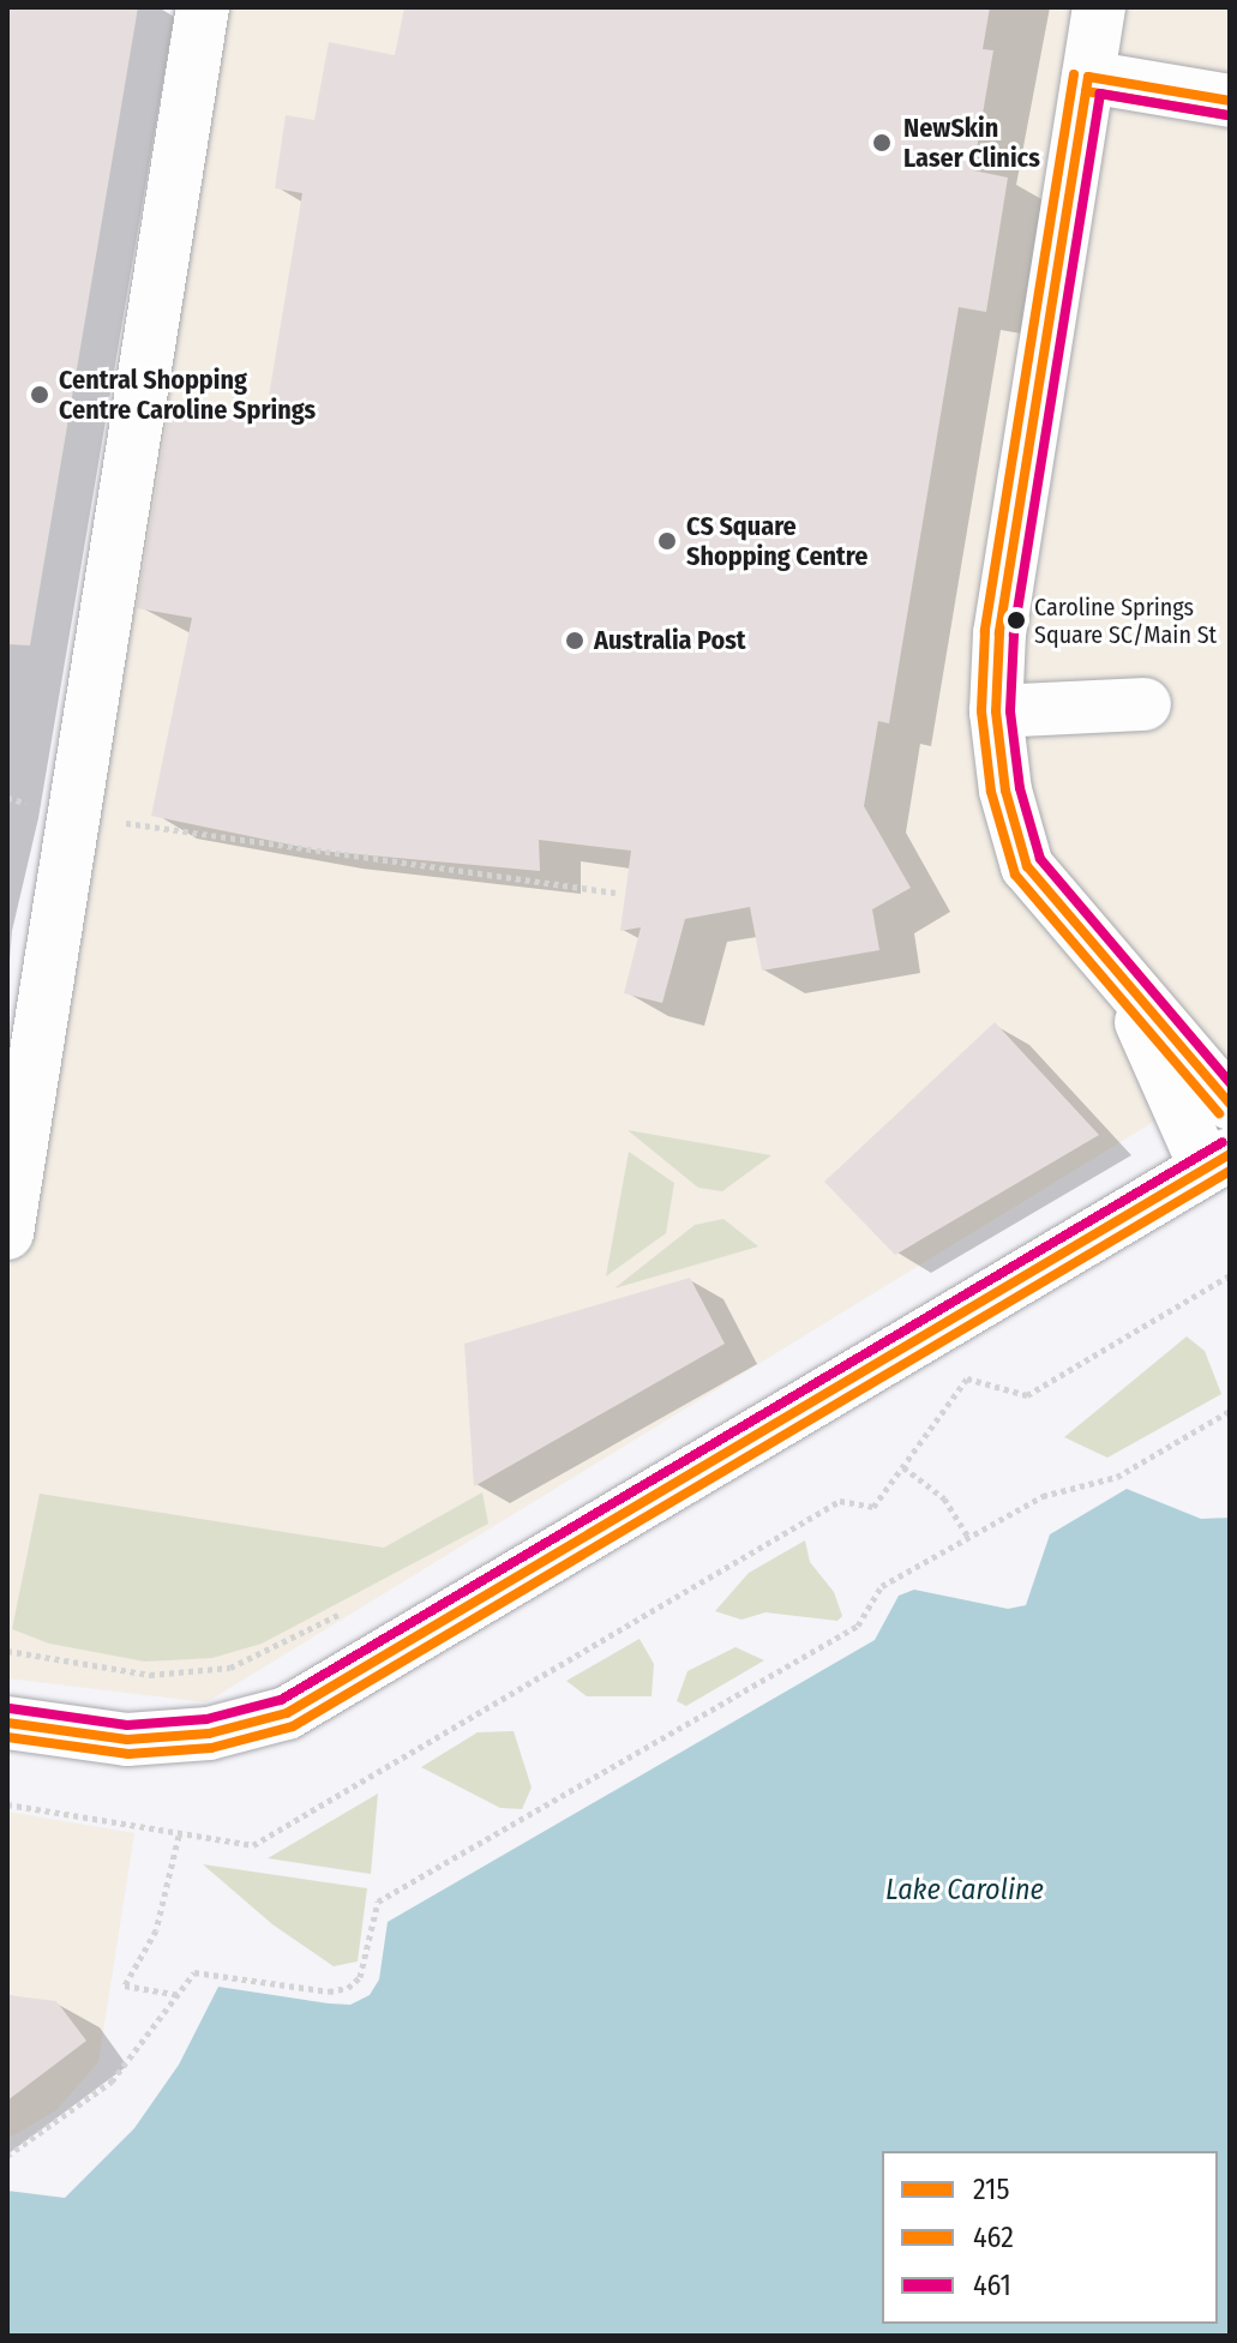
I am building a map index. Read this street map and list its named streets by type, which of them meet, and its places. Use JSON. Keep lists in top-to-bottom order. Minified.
{"water":["Lake Caroline"],"places":["NewSkin Laser Clinics","Central Shopping Centre Caroline Springs","CS Square Shopping Centre","Caroline Springs Square SC/Main St","Australia Post"],"lines":["transit line 462","transit line 215","transit line 461"],"legend":["215","462","461"]}
